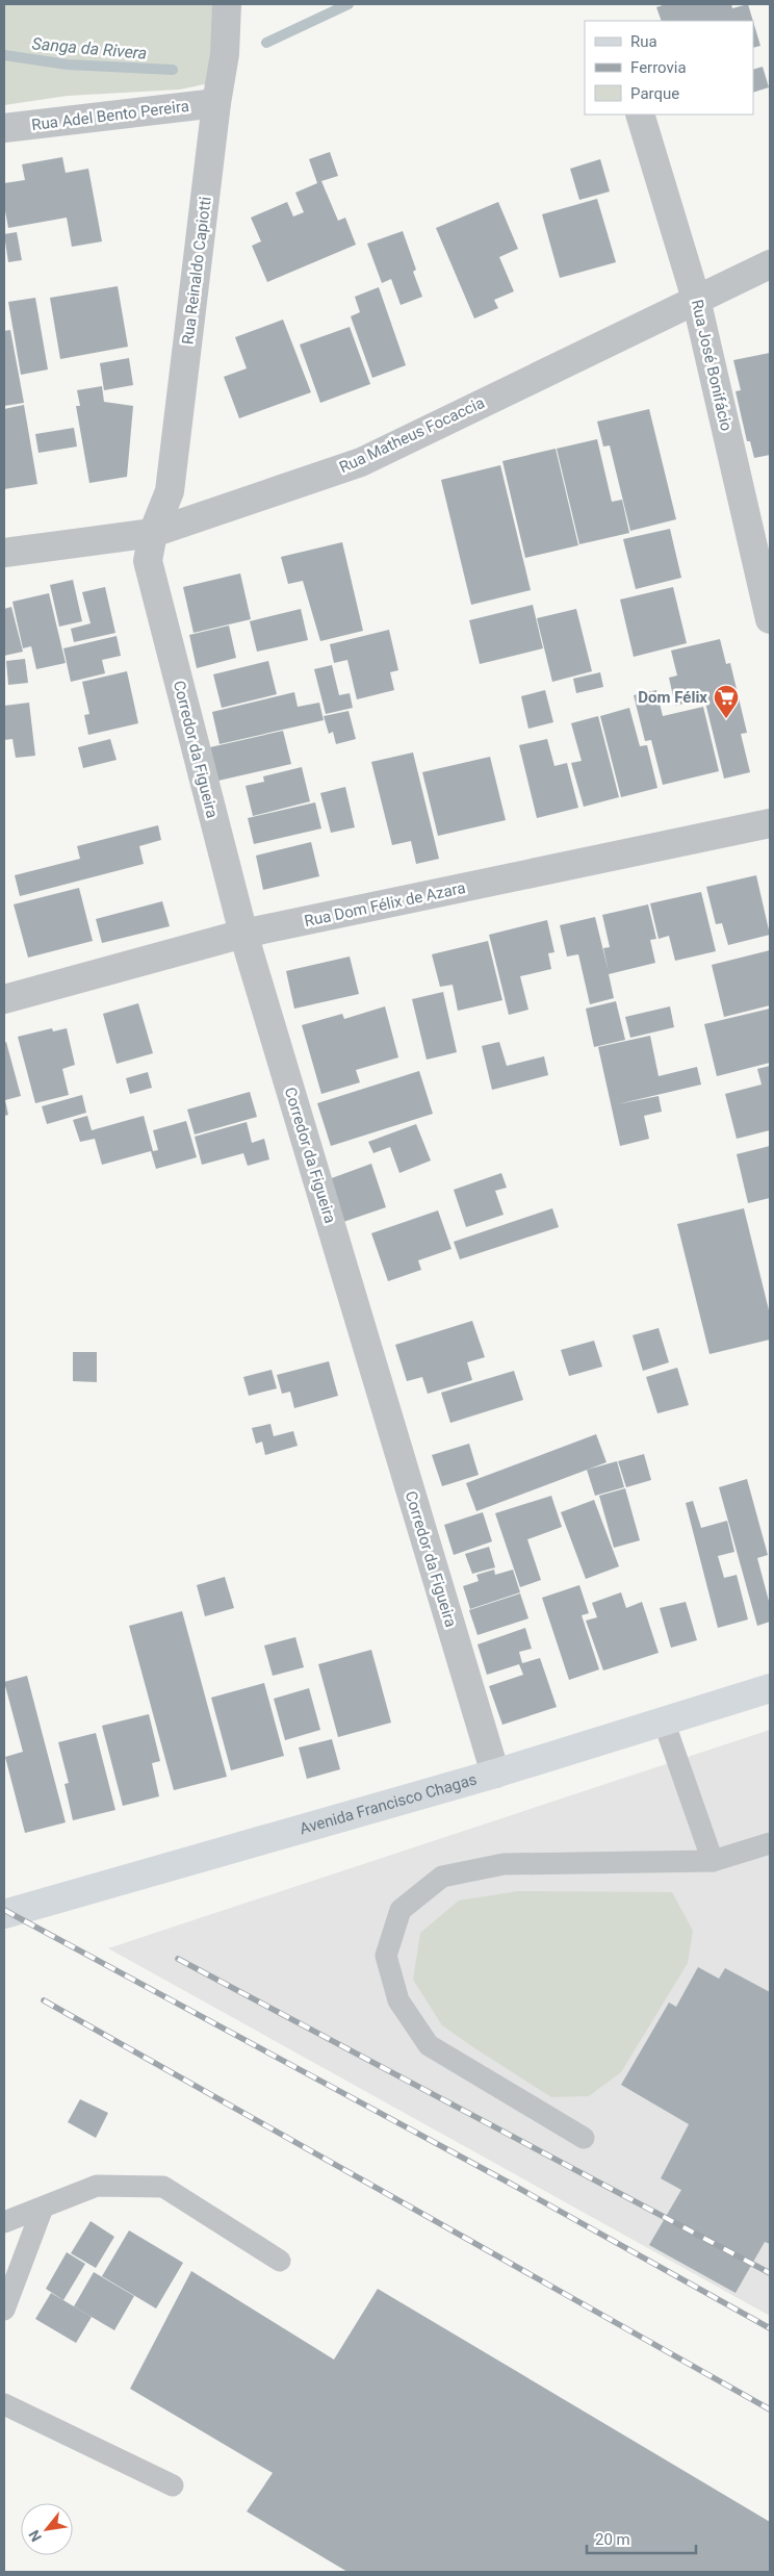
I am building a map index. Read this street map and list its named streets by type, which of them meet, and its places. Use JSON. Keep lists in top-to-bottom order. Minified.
{"streets":{"main road":["Avenida Francisco Chagas"],"street":["Rua Adel Bento Pereira","Rua Reinaldo Capiotti","Rua José Bonifácio","Rua Matheus Focaccia","Corredor da Figueira","Rua Dom Félix de Azara"]},"crossings":[["Rua Adel Bento Pereira","Rua Reinaldo Capiotti"],["Rua Reinaldo Capiotti","Rua Matheus Focaccia"],["Rua Reinaldo Capiotti","Corredor da Figueira"],["Rua José Bonifácio","Rua Matheus Focaccia"],["Rua Matheus Focaccia","Corredor da Figueira"],["Corredor da Figueira","Rua Dom Félix de Azara"],["Corredor da Figueira","Avenida Francisco Chagas"]],"water":["Sanga da Rivera"],"places":{"supermarket":["Dom Félix"]},"legend":["Rua","Ferrovia","Parque"],"scale_bar":"20 m","north":"bottom left"}
